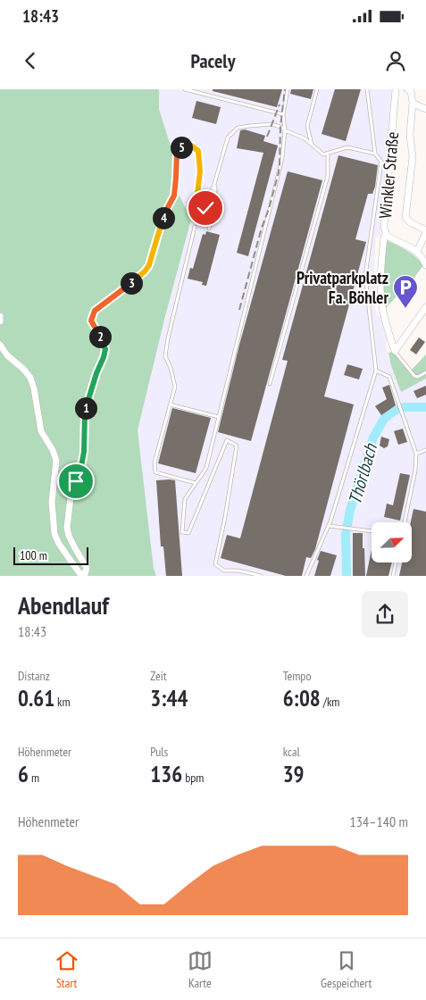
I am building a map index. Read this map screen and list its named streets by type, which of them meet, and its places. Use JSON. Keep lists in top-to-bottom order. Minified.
{"streets":{"street":["Winkler Straße"]},"water":["Thörlbach"],"places":{"parking":["Privatparkplatz Fa. Böhler"]},"scale_bar":"100 m","north":"top right","page":{"status":"18:43","header":"Pacely","pins":["5","4","3","2","1"],"scale":"100 m","heading":["Abendlauf","18:43"],"stats":[["Distanz","0.61 km"],["Zeit","3:44"],["Tempo","6:08 /km"],["Höhenmeter","6 m"],["Puls","136 bpm"],["kcal","39"]],"chart":["Höhenmeter","134–140 m"],"tabs":["Start","Karte","Gespeichert"]}}
